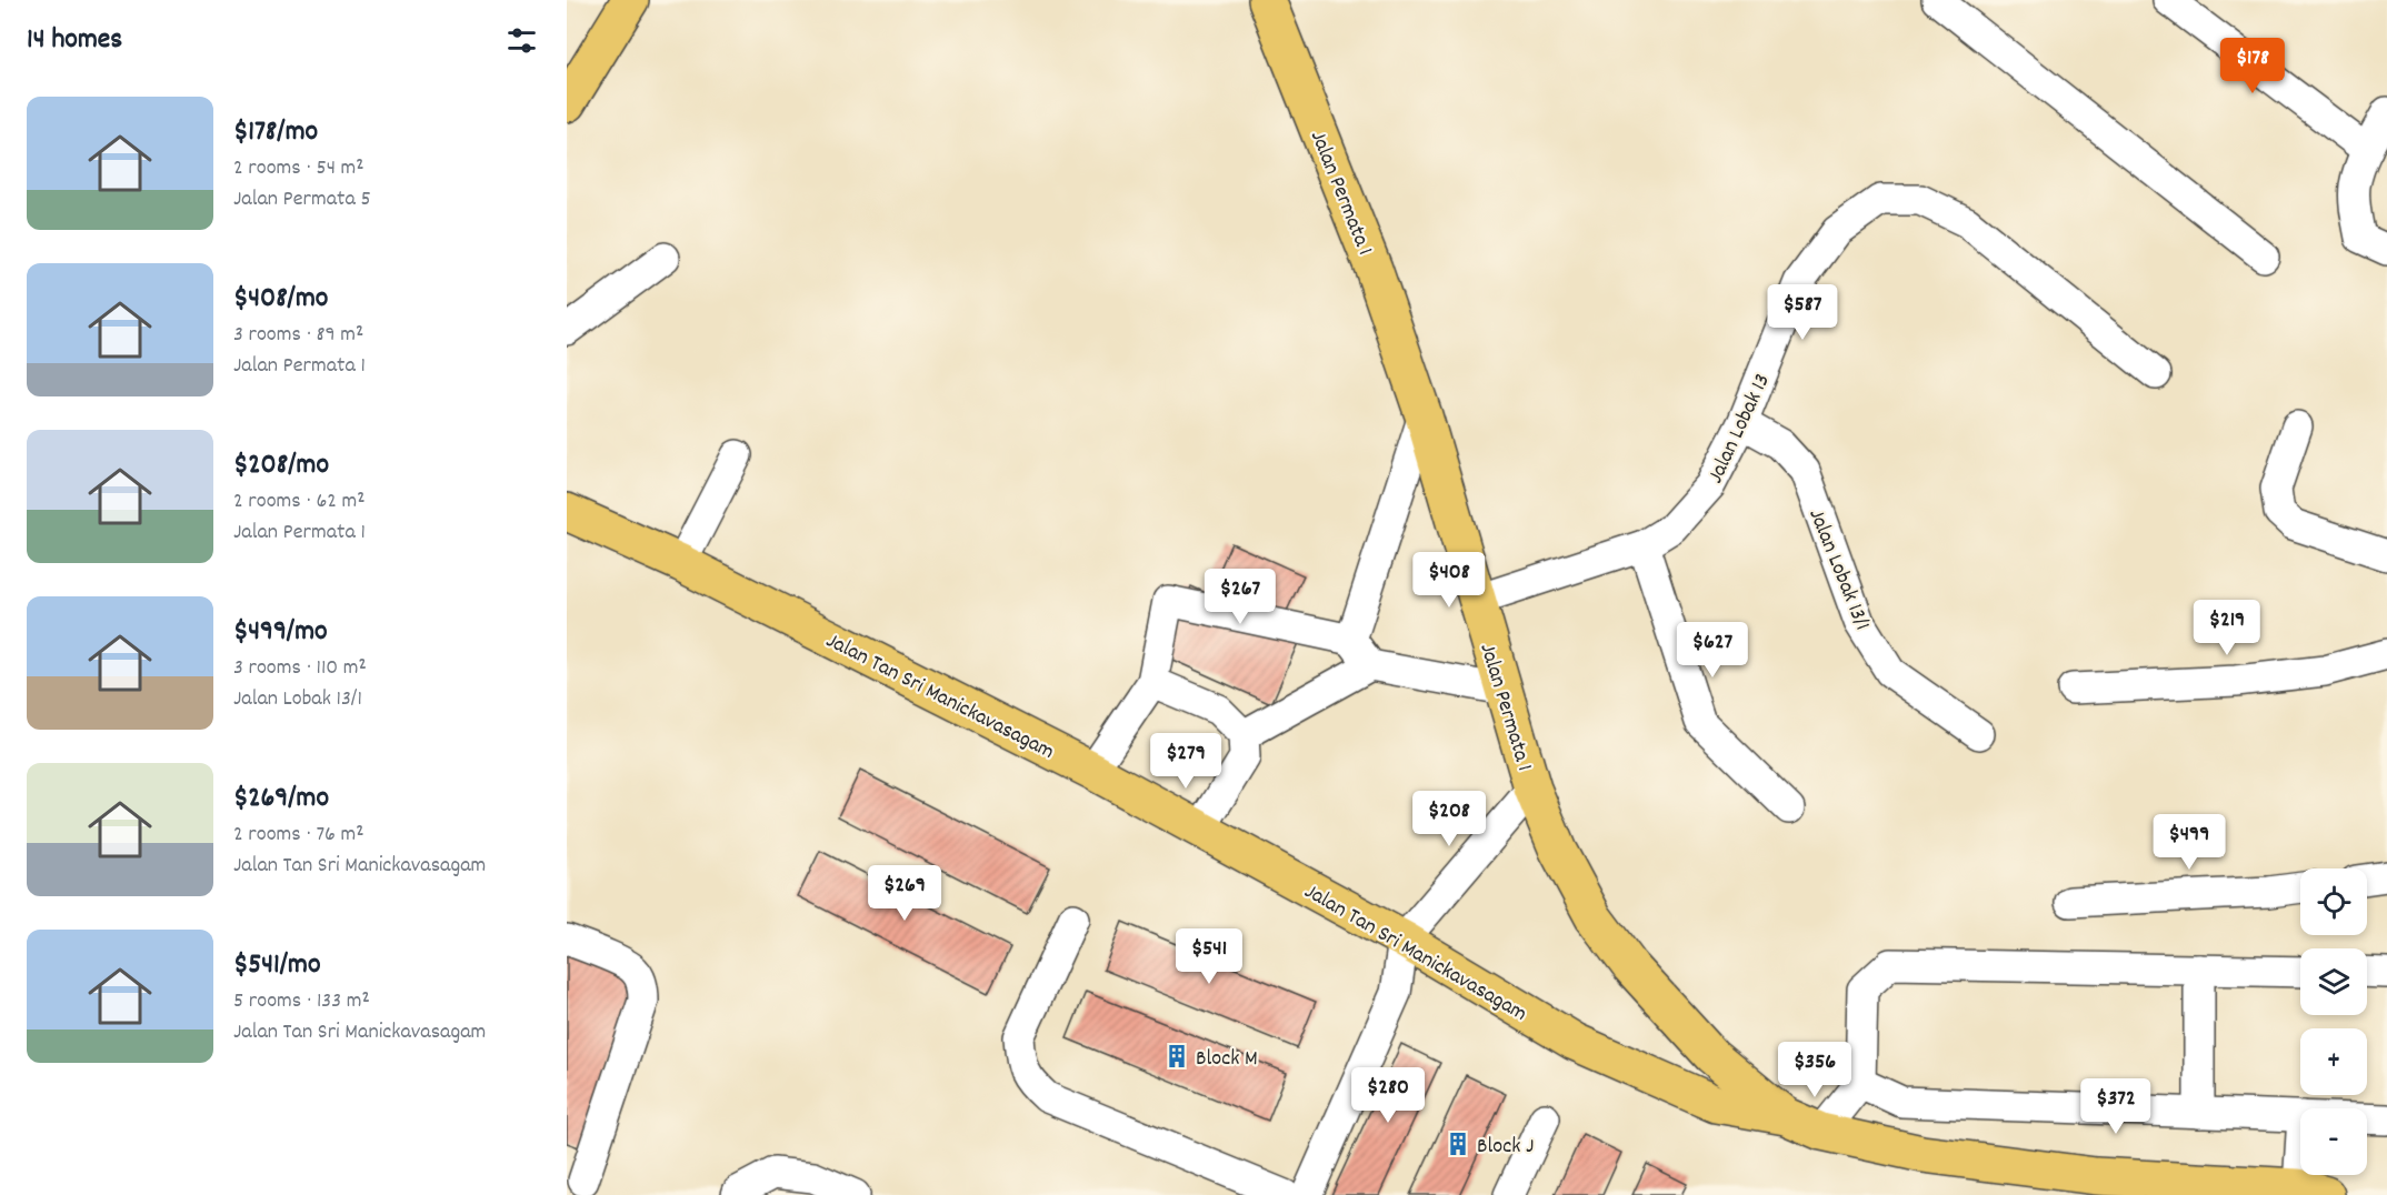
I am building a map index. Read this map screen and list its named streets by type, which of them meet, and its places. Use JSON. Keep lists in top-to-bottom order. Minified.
{"streets":{"main road":["Jalan Permata 1","Jalan Tan Sri Manickavasagam"],"street":["Jalan Lobak 13","Jalan Lobak 13/1"]},"crossings":[["Jalan Permata 1","Jalan Lobak 13"],["Jalan Permata 1","Jalan Tan Sri Manickavasagam"],["Jalan Lobak 13","Jalan Lobak 13/1"]],"places":{"building":["Block M","Block J"]},"page":{"heading":"14 homes","price":["$178","$587","$408","$267","$219","$627","$279","$208","$499","$269","$541","$356","$280","$372"],"list":[{"name":"$178/mo","note":"2 rooms · 54 m² · Jalan Permata 5"},{"name":"$408/mo","note":"3 rooms · 89 m² · Jalan Permata 1"},{"name":"$208/mo","note":"2 rooms · 62 m² · Jalan Permata 1"},{"name":"$499/mo","note":"3 rooms · 110 m² · Jalan Lobak 13/1"},{"name":"$269/mo","note":"2 rooms · 76 m² · Jalan Tan Sri Manickavasagam"},{"name":"$541/mo","note":"5 rooms · 133 m² · Jalan Tan Sri Manickavasagam"}],"map_buttons":["+","−"]}}
